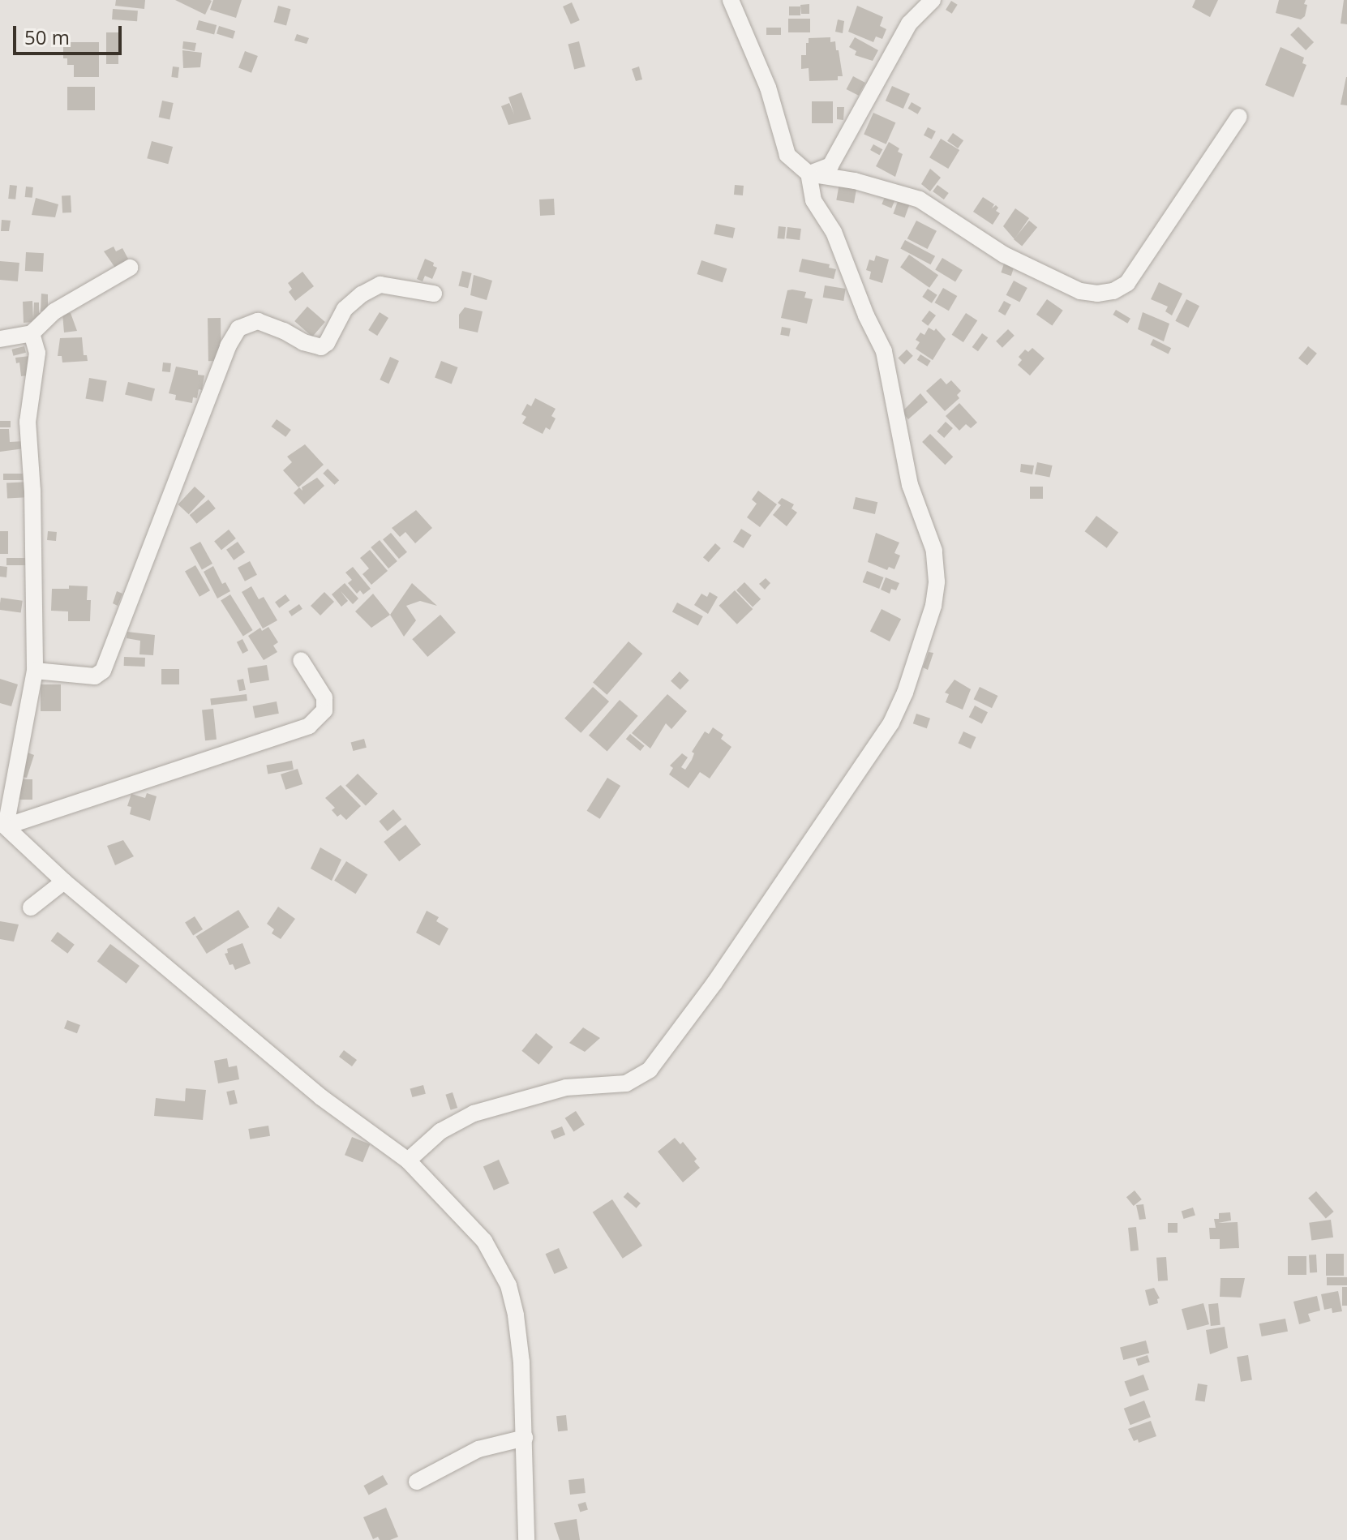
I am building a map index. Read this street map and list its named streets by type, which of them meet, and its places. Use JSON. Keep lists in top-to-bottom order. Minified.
{"scale_bar":"50 m"}
